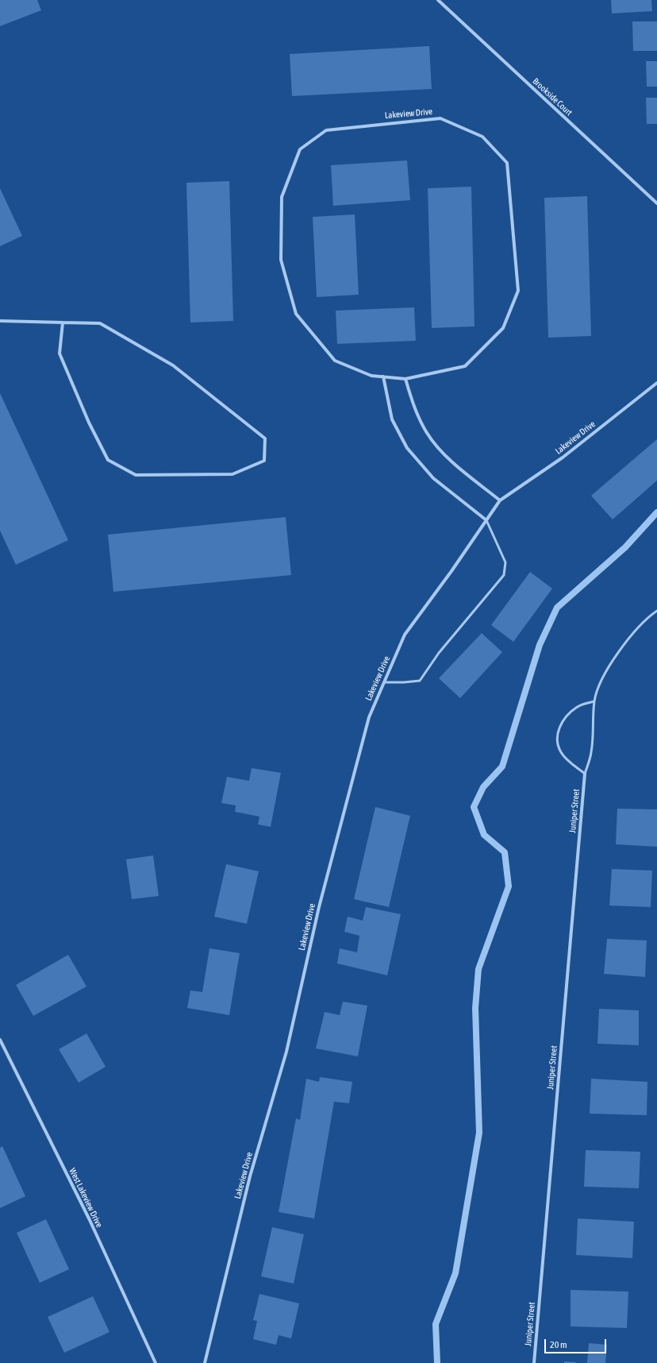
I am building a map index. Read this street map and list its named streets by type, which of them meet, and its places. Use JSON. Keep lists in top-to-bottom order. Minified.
{"streets":{"street":["Brookside Court","Lakeview Drive","Juniper Street","West Lakeview Drive"]},"scale_bar":"20 m"}
